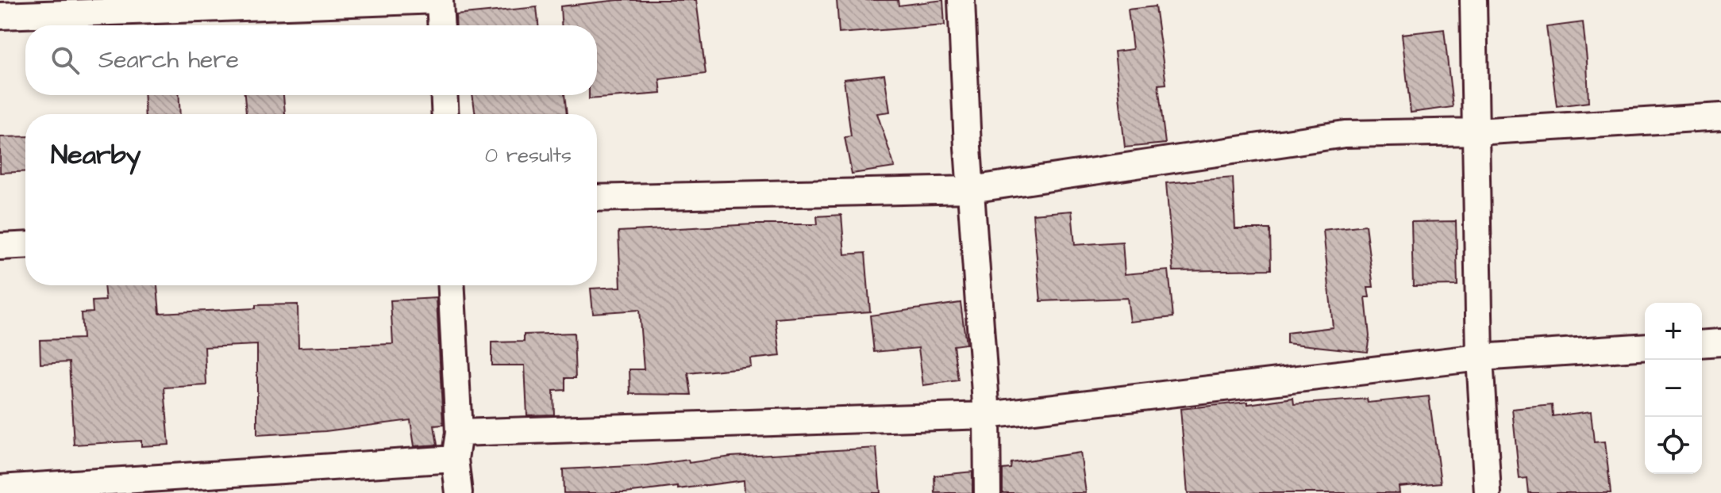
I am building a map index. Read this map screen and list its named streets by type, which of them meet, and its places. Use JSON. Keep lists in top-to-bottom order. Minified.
{"page":{"search":"Search here","heading":["Nearby","0 results"],"map_buttons":["+","−"]}}
